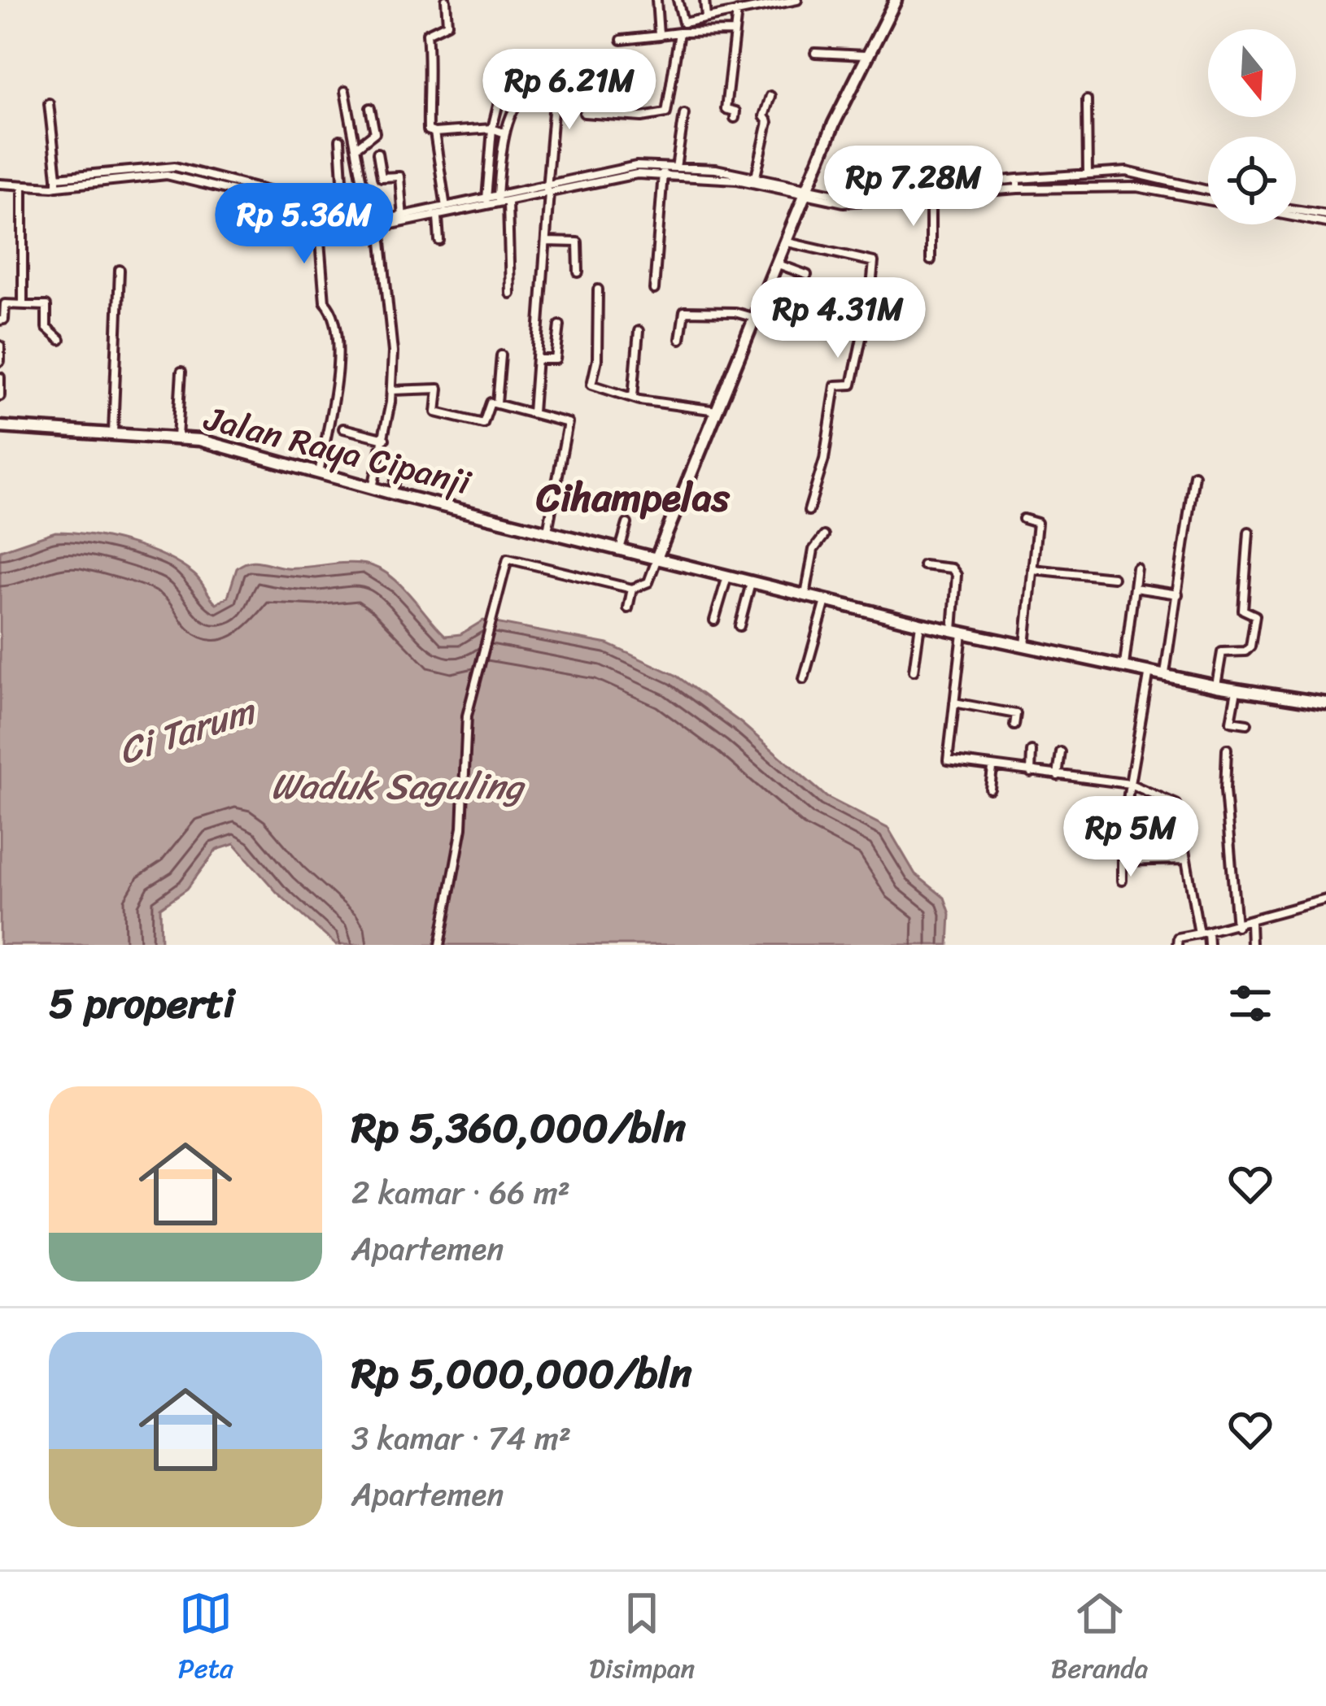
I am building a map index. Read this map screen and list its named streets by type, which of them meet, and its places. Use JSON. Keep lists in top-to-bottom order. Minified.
{"streets":{"main road":["Jalan Raya Cipanji"]},"districts":["Cihampelas"],"water":["Ci Tarum","Waduk Saguling"],"north":"bottom","page":{"price":["Rp 6.21M","Rp 7.28M","Rp 5.36M","Rp 4.31M","Rp 5M"],"heading":"5 properti","list":[{"name":"Rp 5,360,000/bln","note":"2 kamar · 66 m² · Apartemen"},{"name":"Rp 5,000,000/bln","note":"3 kamar · 74 m² · Apartemen"}],"tabs":["Peta","Disimpan","Beranda"]}}
